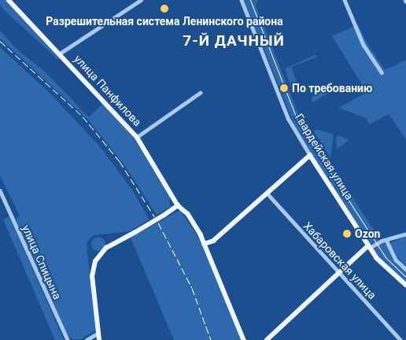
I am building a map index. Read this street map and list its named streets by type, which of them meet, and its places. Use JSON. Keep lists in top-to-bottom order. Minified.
{"streets":{"main road":["улица Панфилова","Гвардейская улица"],"street":["Хабаровская улица","улица Спицына"]},"districts":["7-Й ДАЧНЫЙ"],"places":["Разрешительная система Ленинского района","По требованию","Ozon"]}
